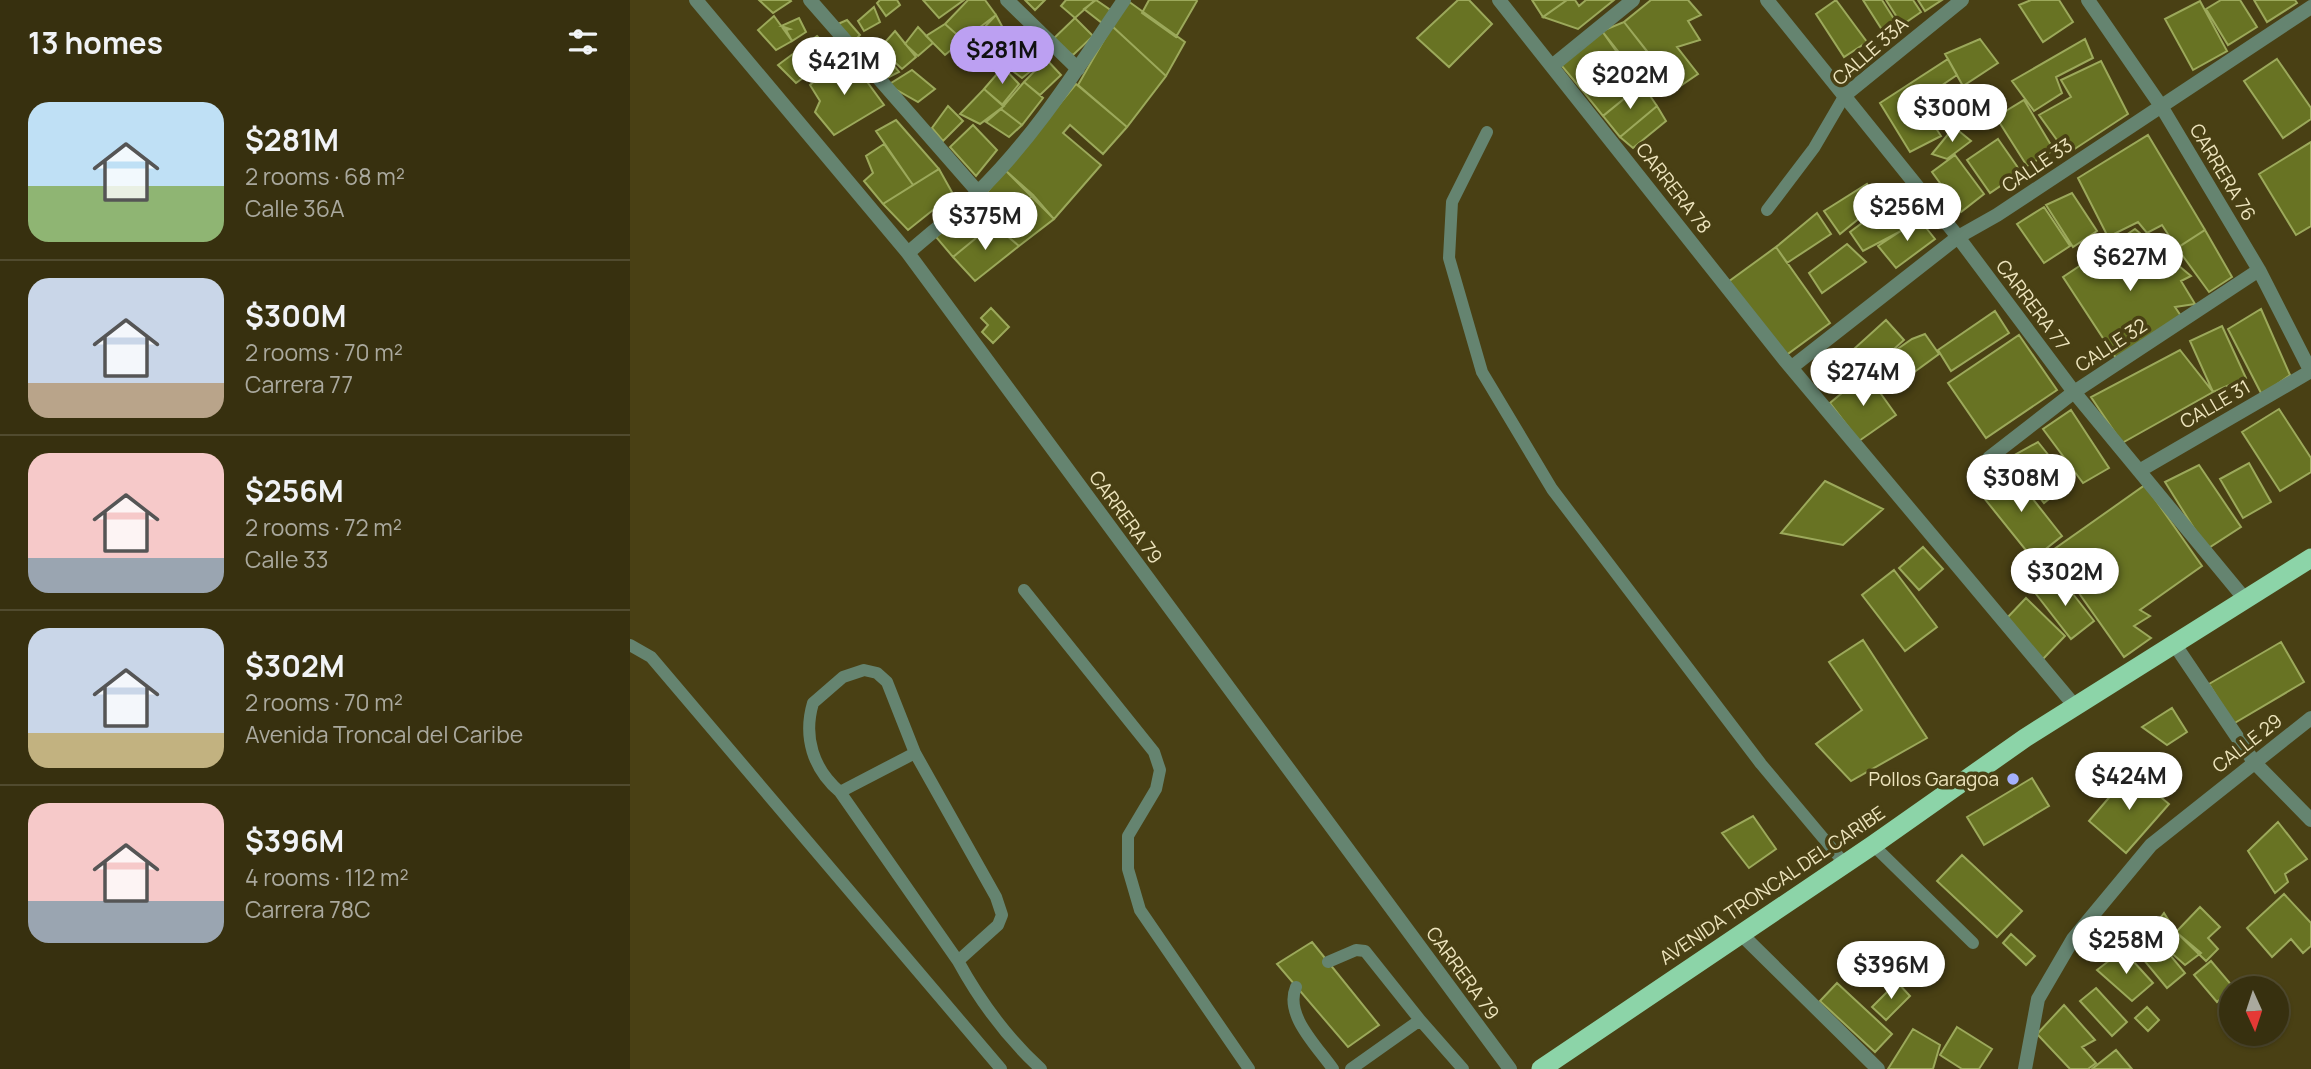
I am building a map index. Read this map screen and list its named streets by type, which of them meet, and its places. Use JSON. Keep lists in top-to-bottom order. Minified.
{"streets":{"highway":["AVENIDA TRONCAL DEL CARIBE"],"street":["CALLE 33A","CALLE 33","CARRERA 76","CARRERA 78","CARRERA 77","CALLE 32","CALLE 31","CARRERA 79","CALLE 29"]},"crossings":[["CALLE 33A","CARRERA 77"],["CALLE 33","CARRERA 76"],["CALLE 33","CARRERA 78"],["CALLE 33","CARRERA 77"],["CARRERA 76","CALLE 32"],["CARRERA 76","CALLE 31"],["CARRERA 78","AVENIDA TRONCAL DEL CARIBE"],["CARRERA 77","CALLE 32"],["CARRERA 77","CALLE 31"],["CARRERA 77","AVENIDA TRONCAL DEL CARIBE"]],"places":["Pollos Garagoa"],"north":"bottom","page":{"heading":"13 homes","price":["$281M","$421M","$202M","$300M","$256M","$375M","$627M","$274M","$308M","$302M","$424M","$258M","$396M"],"list":[{"name":"$281M","note":"2 rooms · 68 m² · Calle 36A"},{"name":"$300M","note":"2 rooms · 70 m² · Carrera 77"},{"name":"$256M","note":"2 rooms · 72 m² · Calle 33"},{"name":"$302M","note":"2 rooms · 70 m² · Avenida Troncal del Caribe"},{"name":"$396M","note":"4 rooms · 112 m² · Carrera 78C"}]}}
